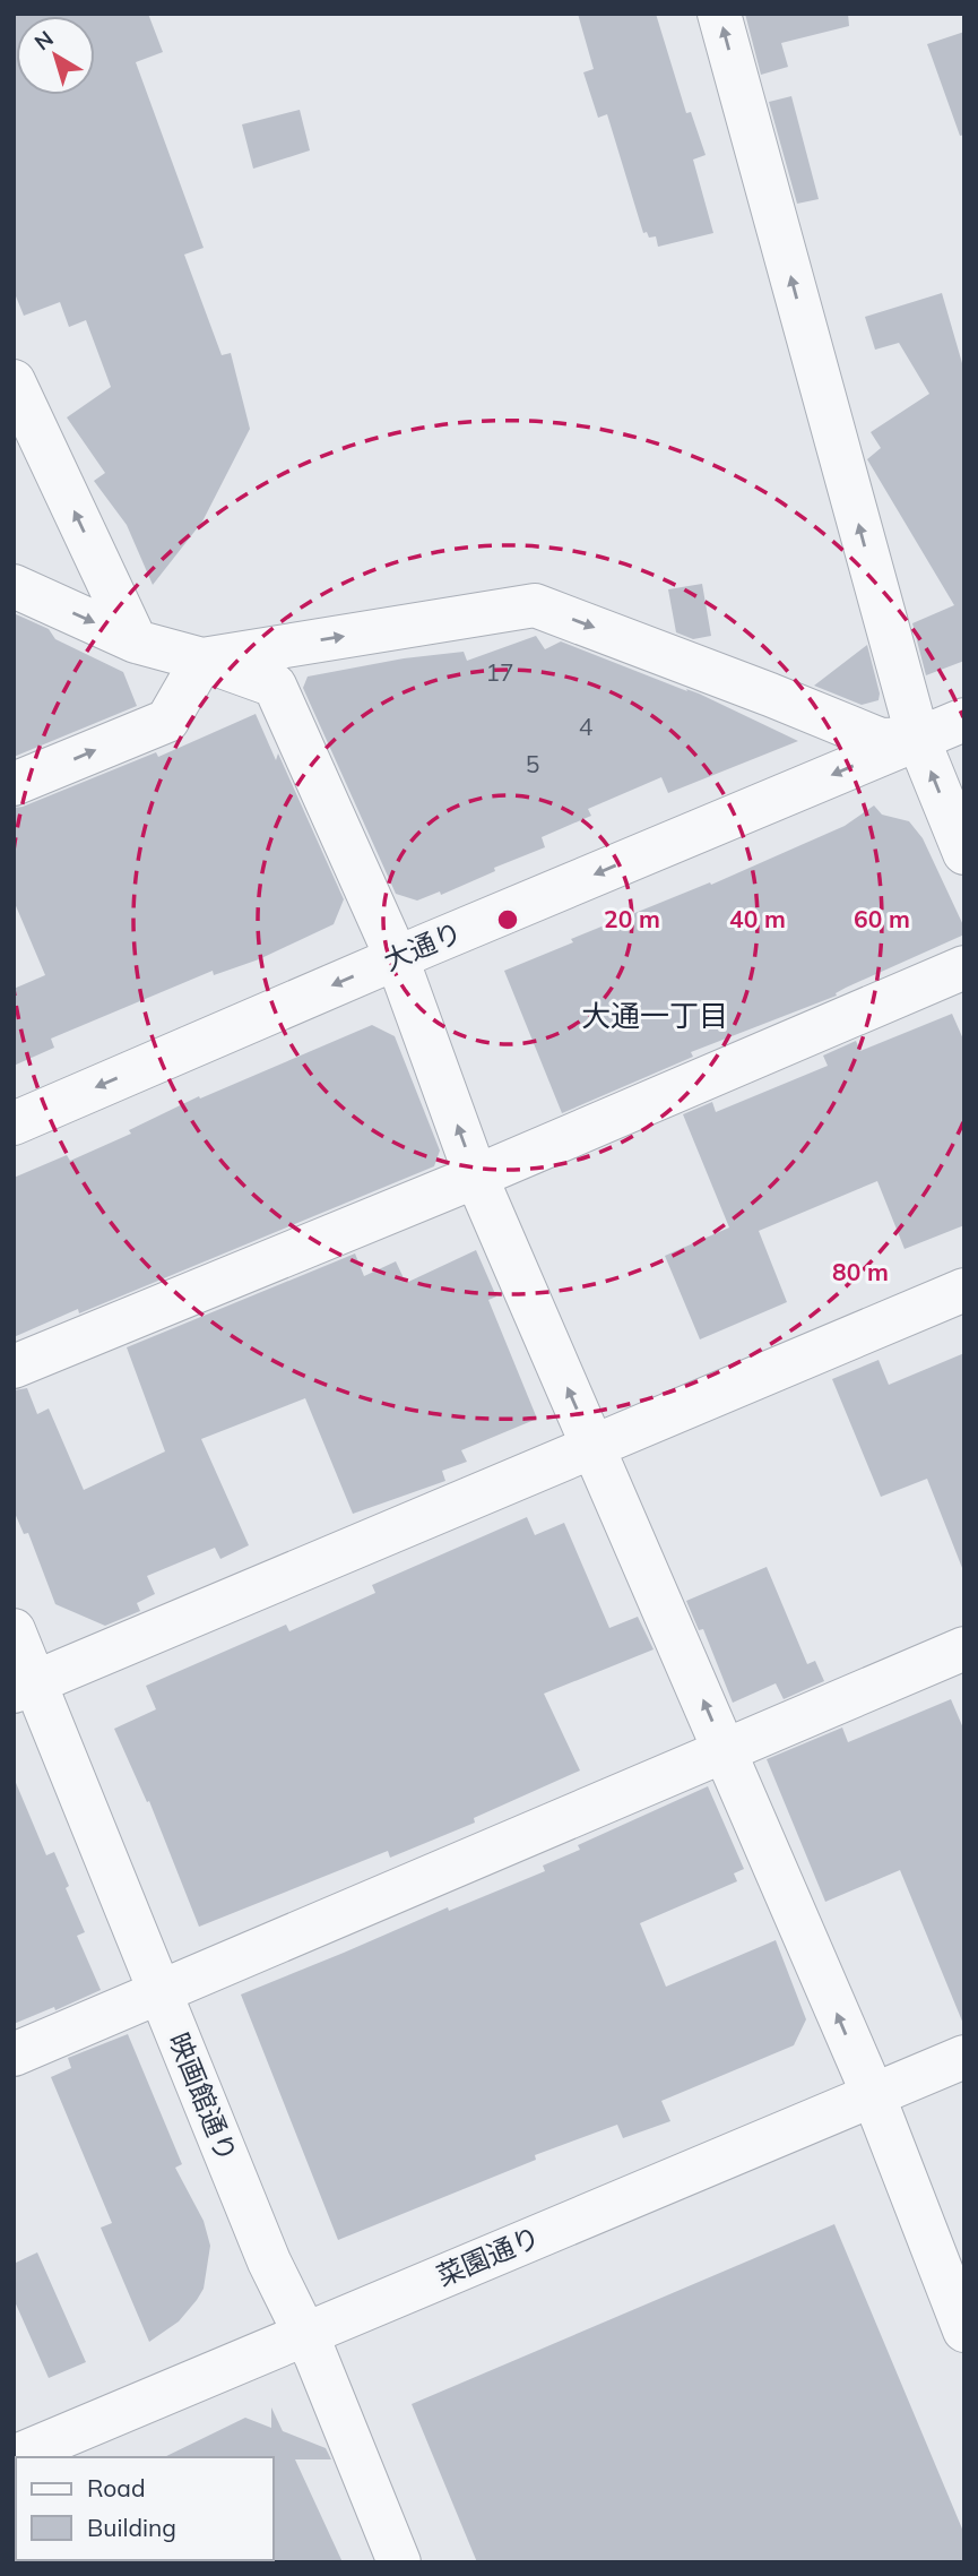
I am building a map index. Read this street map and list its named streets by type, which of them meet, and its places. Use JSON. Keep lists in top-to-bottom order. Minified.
{"streets":{"street":["大通り","映画館通り","菜園通り"]},"crossings":[["映画館通り","菜園通り"]],"districts":["大通一丁目"],"house_numbers":["17","4","5"],"legend":["Road","Building"],"north":"top left","rings":["20 m","40 m","60 m","80 m"]}
